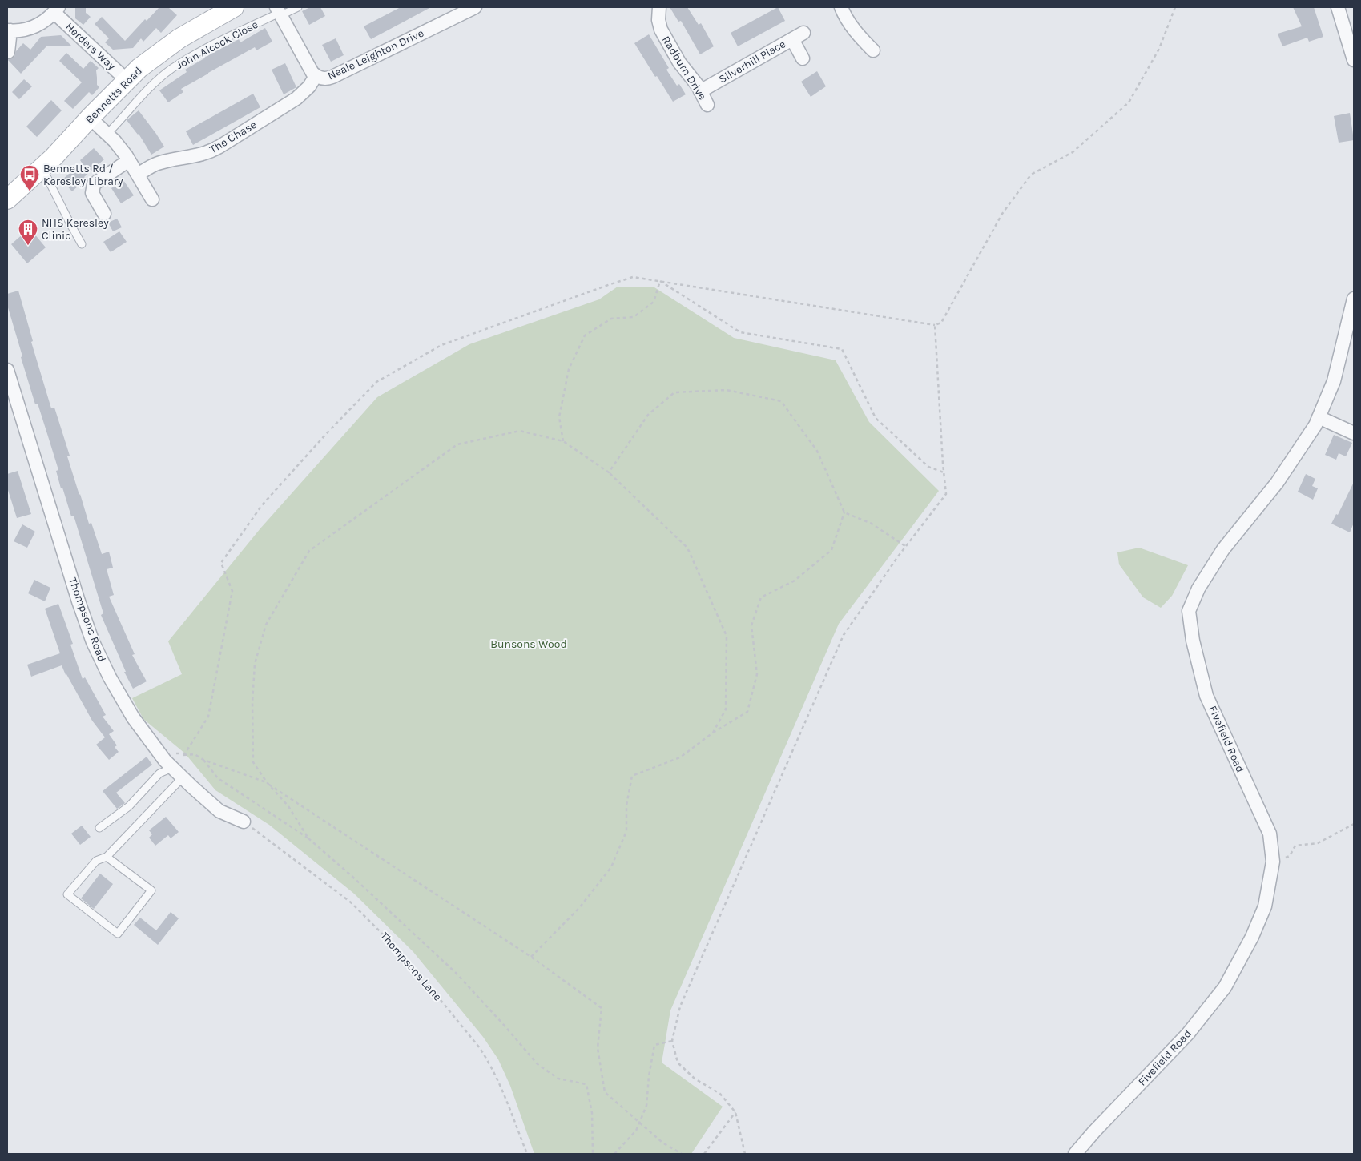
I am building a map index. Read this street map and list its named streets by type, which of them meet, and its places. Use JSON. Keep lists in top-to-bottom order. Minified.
{"streets":{"street":["Herders Way","Neale Leighton Drive","Silverhill Place","Radburn Drive","Bennetts Road","The Chase","Thompsons Road","Fivefield Road"],"lane":["John Alcock Close"],"path":["Thompsons Lane"]},"crossings":[["John Alcock Close","Neale Leighton Drive"],["Herders Way","Bennetts Road"],["Neale Leighton Drive","The Chase"],["Silverhill Place","Radburn Drive"],["Thompsons Road","Thompsons Lane"]],"parks":["Bunsons Wood"],"places":{"bus stop":["Bennetts Rd / Keresley Library"],"building":["NHS Keresley Clinic"]}}
